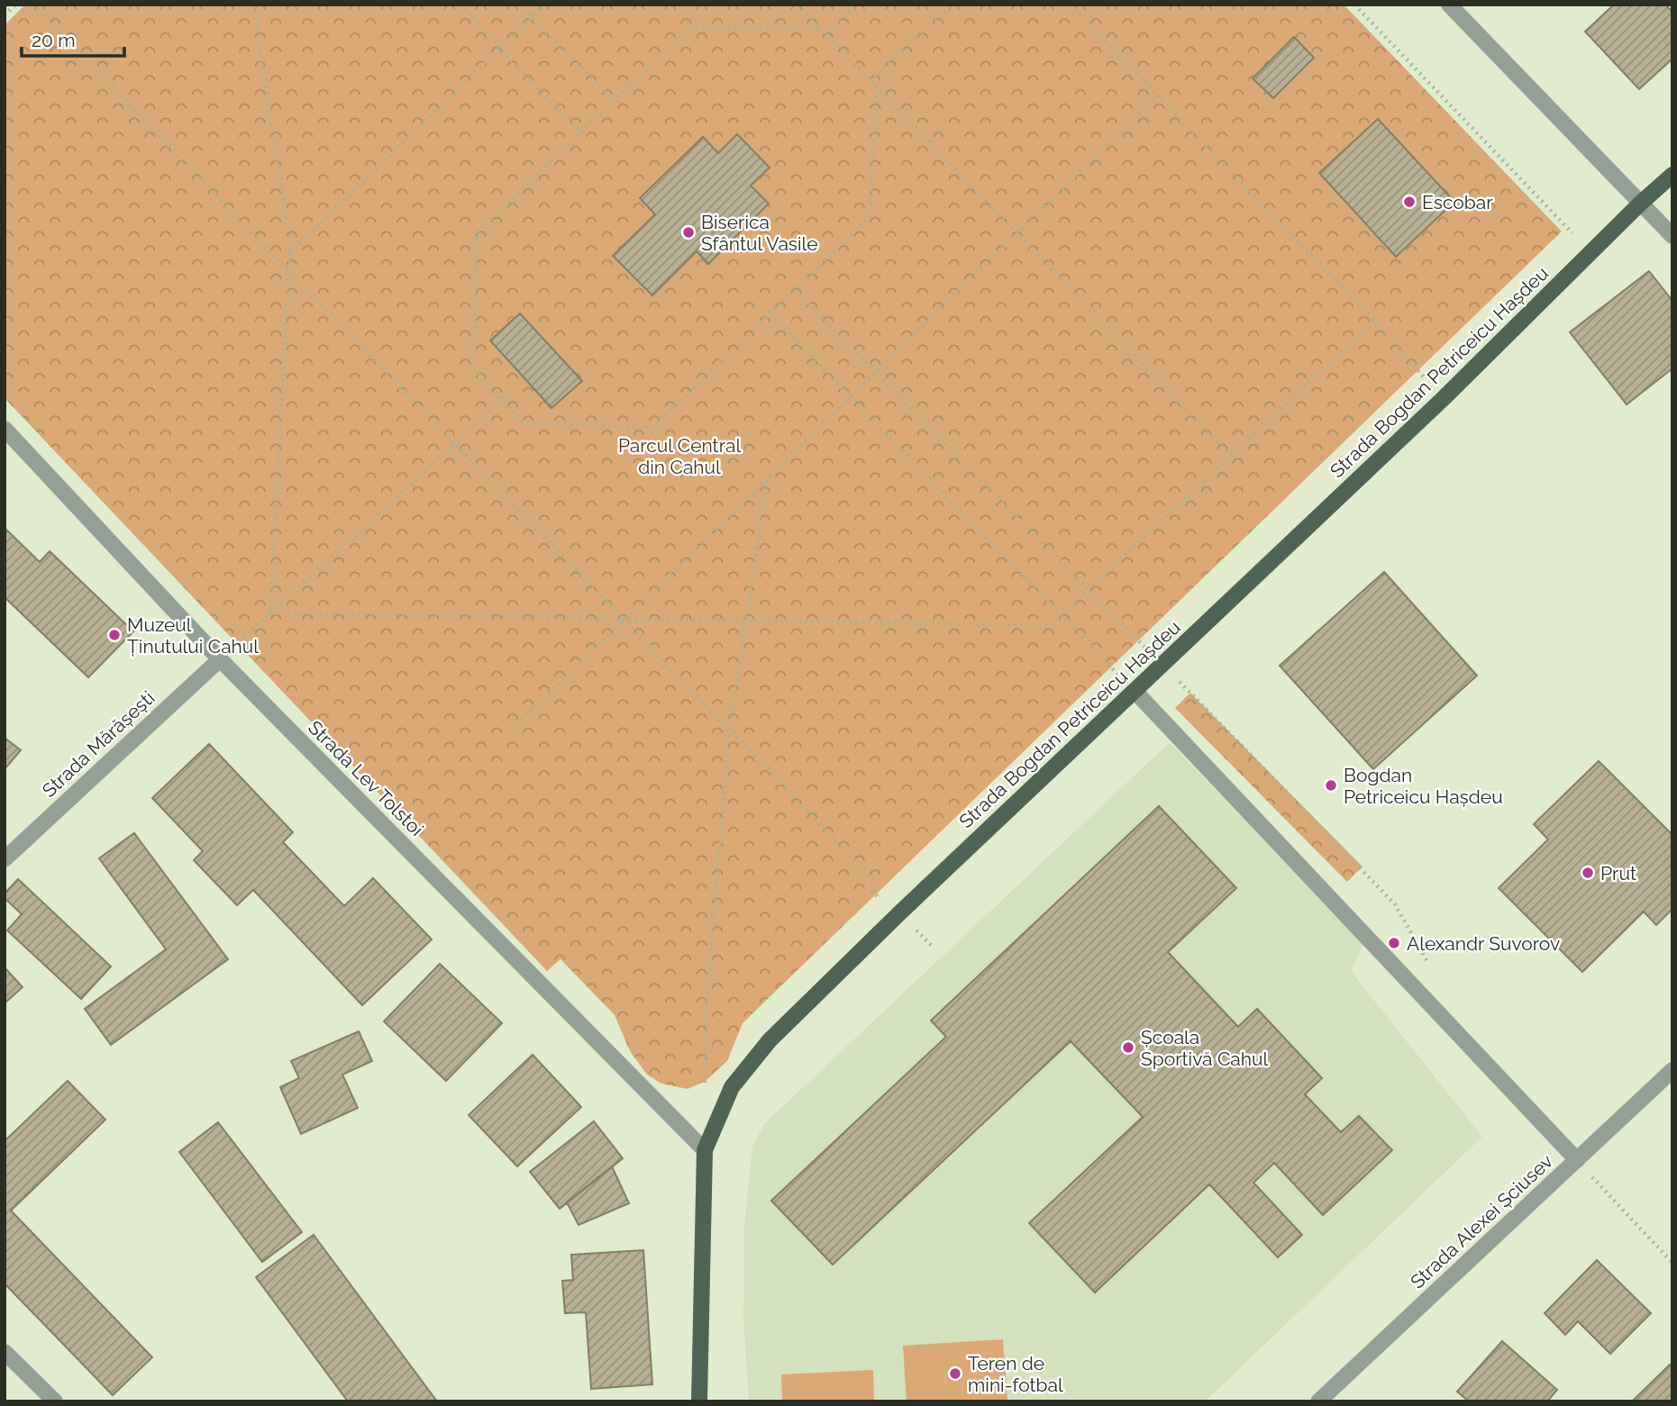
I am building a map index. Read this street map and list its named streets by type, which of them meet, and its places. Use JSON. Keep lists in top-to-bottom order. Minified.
{"streets":{"main road":["Strada Bogdan Petriceicu Hașdeu"],"street":["Strada Mărășești","Strada Lev Tolstoi","Strada Alexei Șciusev"]},"crossings":[["Strada Bogdan Petriceicu Hașdeu","Strada Lev Tolstoi"],["Strada Mărășești","Strada Lev Tolstoi"]],"parks":["Parcul Central din Cahul"],"places":["Escobar","Biserica Sfântul Vasile","Muzeul Ținutului Cahul","Bogdan Petriceicu Hașdeu","Prut","Alexandr Suvorov","Școala Sportivă Cahul","Teren de mini-fotbal"],"scale_bar":"20 m"}
